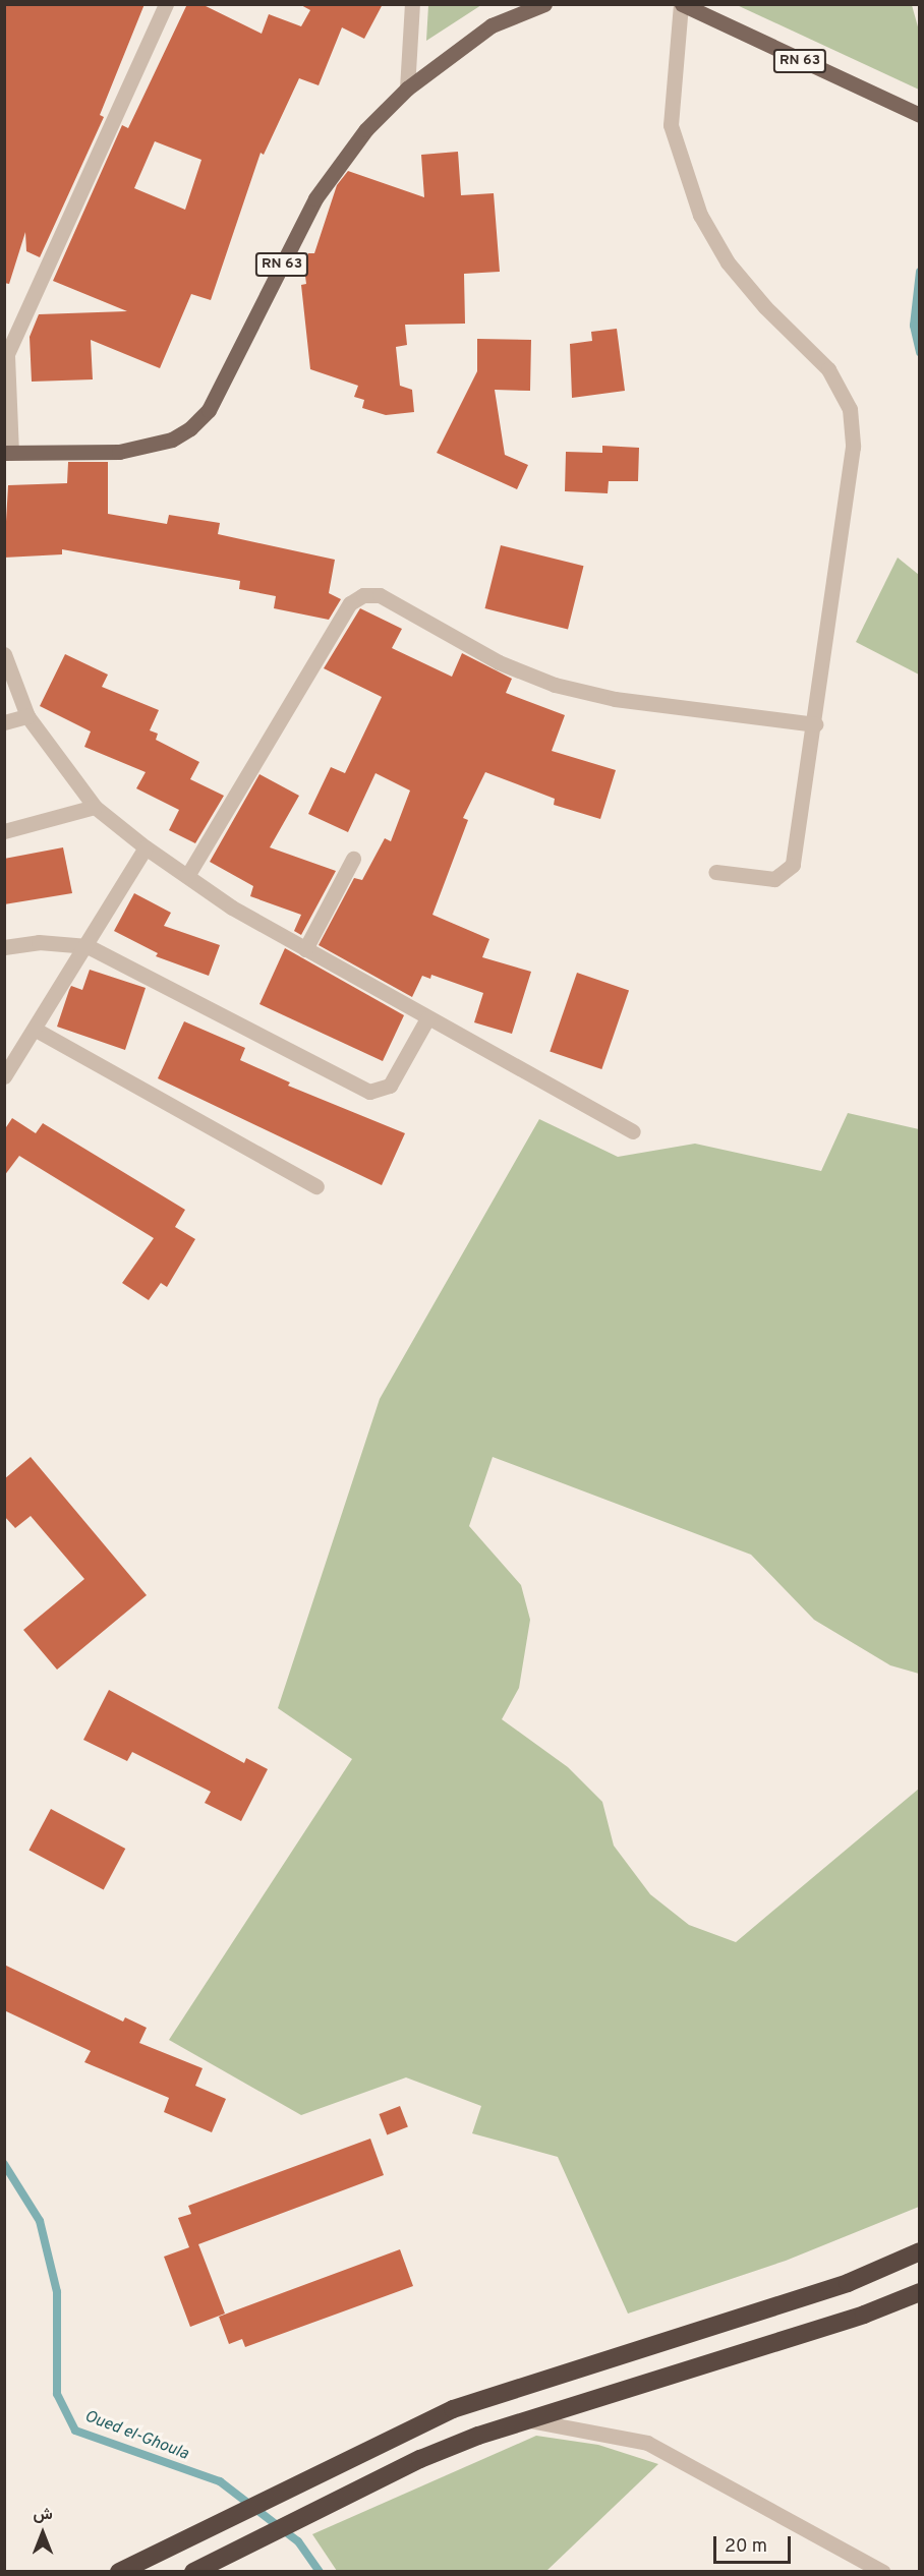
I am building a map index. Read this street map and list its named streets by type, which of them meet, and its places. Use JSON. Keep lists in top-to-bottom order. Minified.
{"streets":{"main road":["RN 63"]},"water":["Oued el-Ghoula"],"scale_bar":"20 m","north":"top"}
